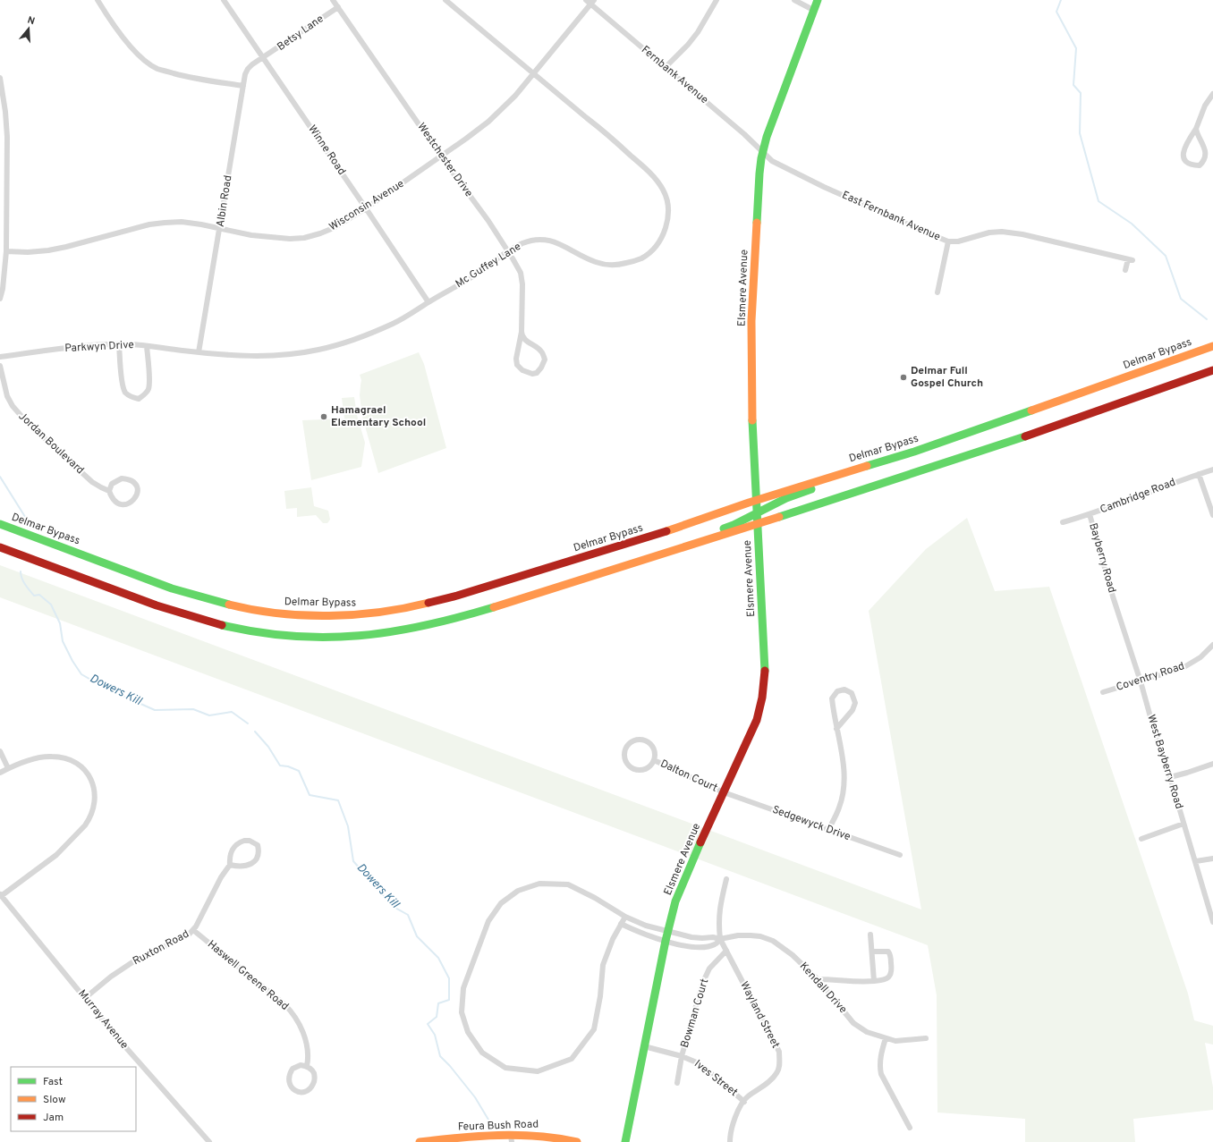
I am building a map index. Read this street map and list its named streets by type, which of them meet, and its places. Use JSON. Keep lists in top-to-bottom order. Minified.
{"streets":{"main road":["Elsmere Avenue","Delmar Bypass","Feura Bush Road"],"street":["Betsy Lane","Fernbank Avenue","Winne Road","Westchester Drive","Albin Road","Wisconsin Avenue","East Fernbank Avenue","Mc Guffey Lane","Parkwyn Drive","Jordan Boulevard","Cambridge Road","Bayberry Road","Coventry Road","West Bayberry Road","Dalton Court","Sedgewyck Drive","Ruxton Road","Haswell Greene Road","Kendall Drive","Bowman Court","Wayland Street","Murray Avenue","Ives Street"]},"crossings":[["Betsy Lane","Winne Road"],["Betsy Lane","Westchester Drive"],["Betsy Lane","Albin Road"],["Fernbank Avenue","Wisconsin Avenue"],["Fernbank Avenue","East Fernbank Avenue"],["Fernbank Avenue","Elsmere Avenue"],["Winne Road","Albin Road"],["Winne Road","Wisconsin Avenue"],["Winne Road","Mc Guffey Lane"],["Westchester Drive","Wisconsin Avenue"],["Westchester Drive","Mc Guffey Lane"],["Albin Road","Wisconsin Avenue"],["Albin Road","Mc Guffey Lane"],["Albin Road","Parkwyn Drive"],["Wisconsin Avenue","Mc Guffey Lane"],["East Fernbank Avenue","Elsmere Avenue"],["Mc Guffey Lane","Parkwyn Drive"],["Elsmere Avenue","Delmar Bypass"],["Elsmere Avenue","Dalton Court"],["Elsmere Avenue","Sedgewyck Drive"],["Elsmere Avenue","Kendall Drive"],["Elsmere Avenue","Ives Street"],["Cambridge Road","Bayberry Road"],["Bayberry Road","West Bayberry Road"],["Coventry Road","West Bayberry Road"],["Dalton Court","Sedgewyck Drive"],["Ruxton Road","Haswell Greene Road"],["Ruxton Road","Murray Avenue"],["Kendall Drive","Wayland Street"],["Bowman Court","Wayland Street"],["Bowman Court","Ives Street"],["Wayland Street","Ives Street"]],"water":["Dowers Kill"],"places":["Delmar Full Gospel Church","Hamagrael Elementary School"],"legend":["Fast","Slow","Jam"],"north":"top"}
